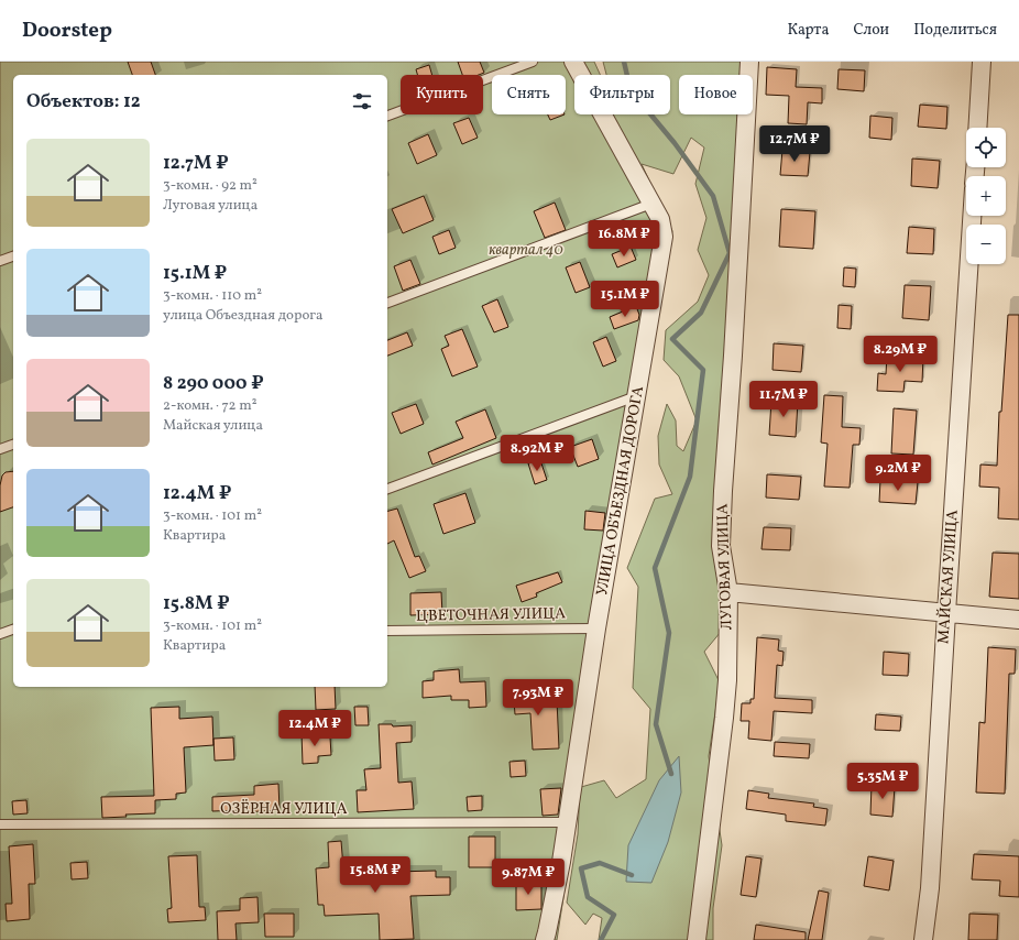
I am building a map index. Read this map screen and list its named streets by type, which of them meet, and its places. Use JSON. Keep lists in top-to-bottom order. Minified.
{"streets":{"street":["УЛИЦА ОБЪЕЗДНАЯ ДОРОГА","ЛУГОВАЯ УЛИЦА","МАЙСКАЯ УЛИЦА"],"lane":["ЦВЕТОЧНАЯ УЛИЦА","ОЗЁРНАЯ УЛИЦА"]},"crossings":[["УЛИЦА ОБЪЕЗДНАЯ ДОРОГА","ЦВЕТОЧНАЯ УЛИЦА"],["УЛИЦА ОБЪЕЗДНАЯ ДОРОГА","ОЗЁРНАЯ УЛИЦА"]],"parks":["квартал 40"],"page":{"header":"Doorstep","nav":["Карта","Слои","Поделиться"],"chip":["Купить","Снять","Фильтры","Новое"],"heading":"Объектов: 12","price":["12.7M ₽","16.8M ₽","15.1M ₽","8.29M ₽","11.7M ₽","8.92M ₽","9.2M ₽","7.93M ₽","12.4M ₽","5.35M ₽","15.8M ₽","9.87M ₽"],"map_buttons":["+","−"],"list":[{"name":"12.7M ₽","note":"3-комн. · 92 m² · Луговая улица"},{"name":"15.1M ₽","note":"3-комн. · 110 m² · улица Объездная дорога"},{"name":"8 290 000 ₽","note":"2-комн. · 72 m² · Майская улица"},{"name":"12.4M ₽","note":"3-комн. · 101 m² · Квартира"},{"name":"15.8M ₽","note":"3-комн. · 101 m² · Квартира"}]}}
